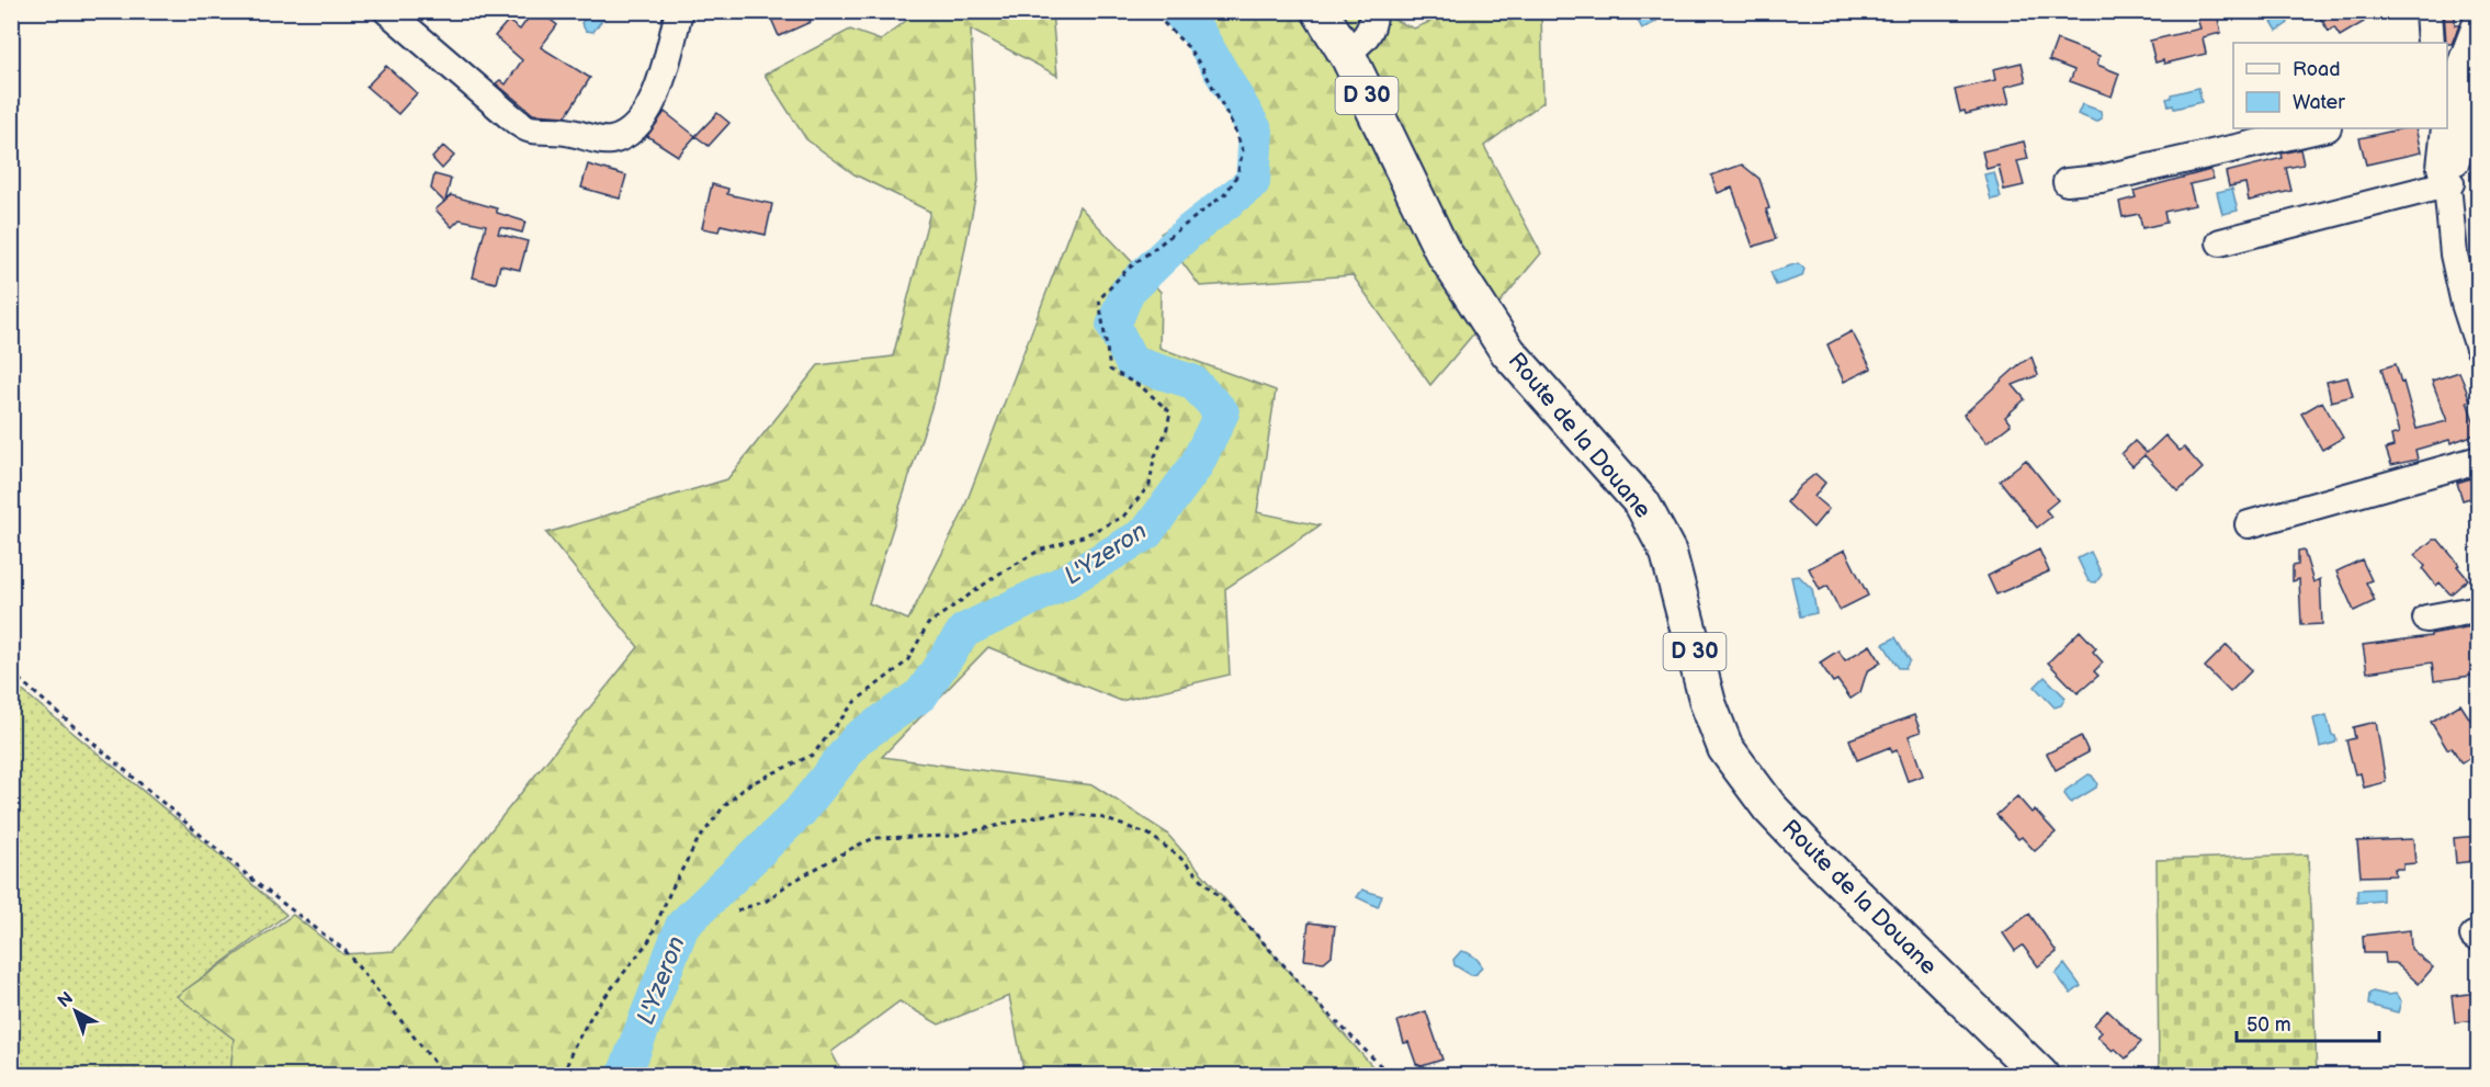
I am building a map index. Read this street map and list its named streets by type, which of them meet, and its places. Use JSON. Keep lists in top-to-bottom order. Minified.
{"streets":{"main road":["D 30","Route de la Douane"]},"water":["L'Yzeron"],"legend":["Road","Water"],"scale_bar":"50 m","north":"top left"}
